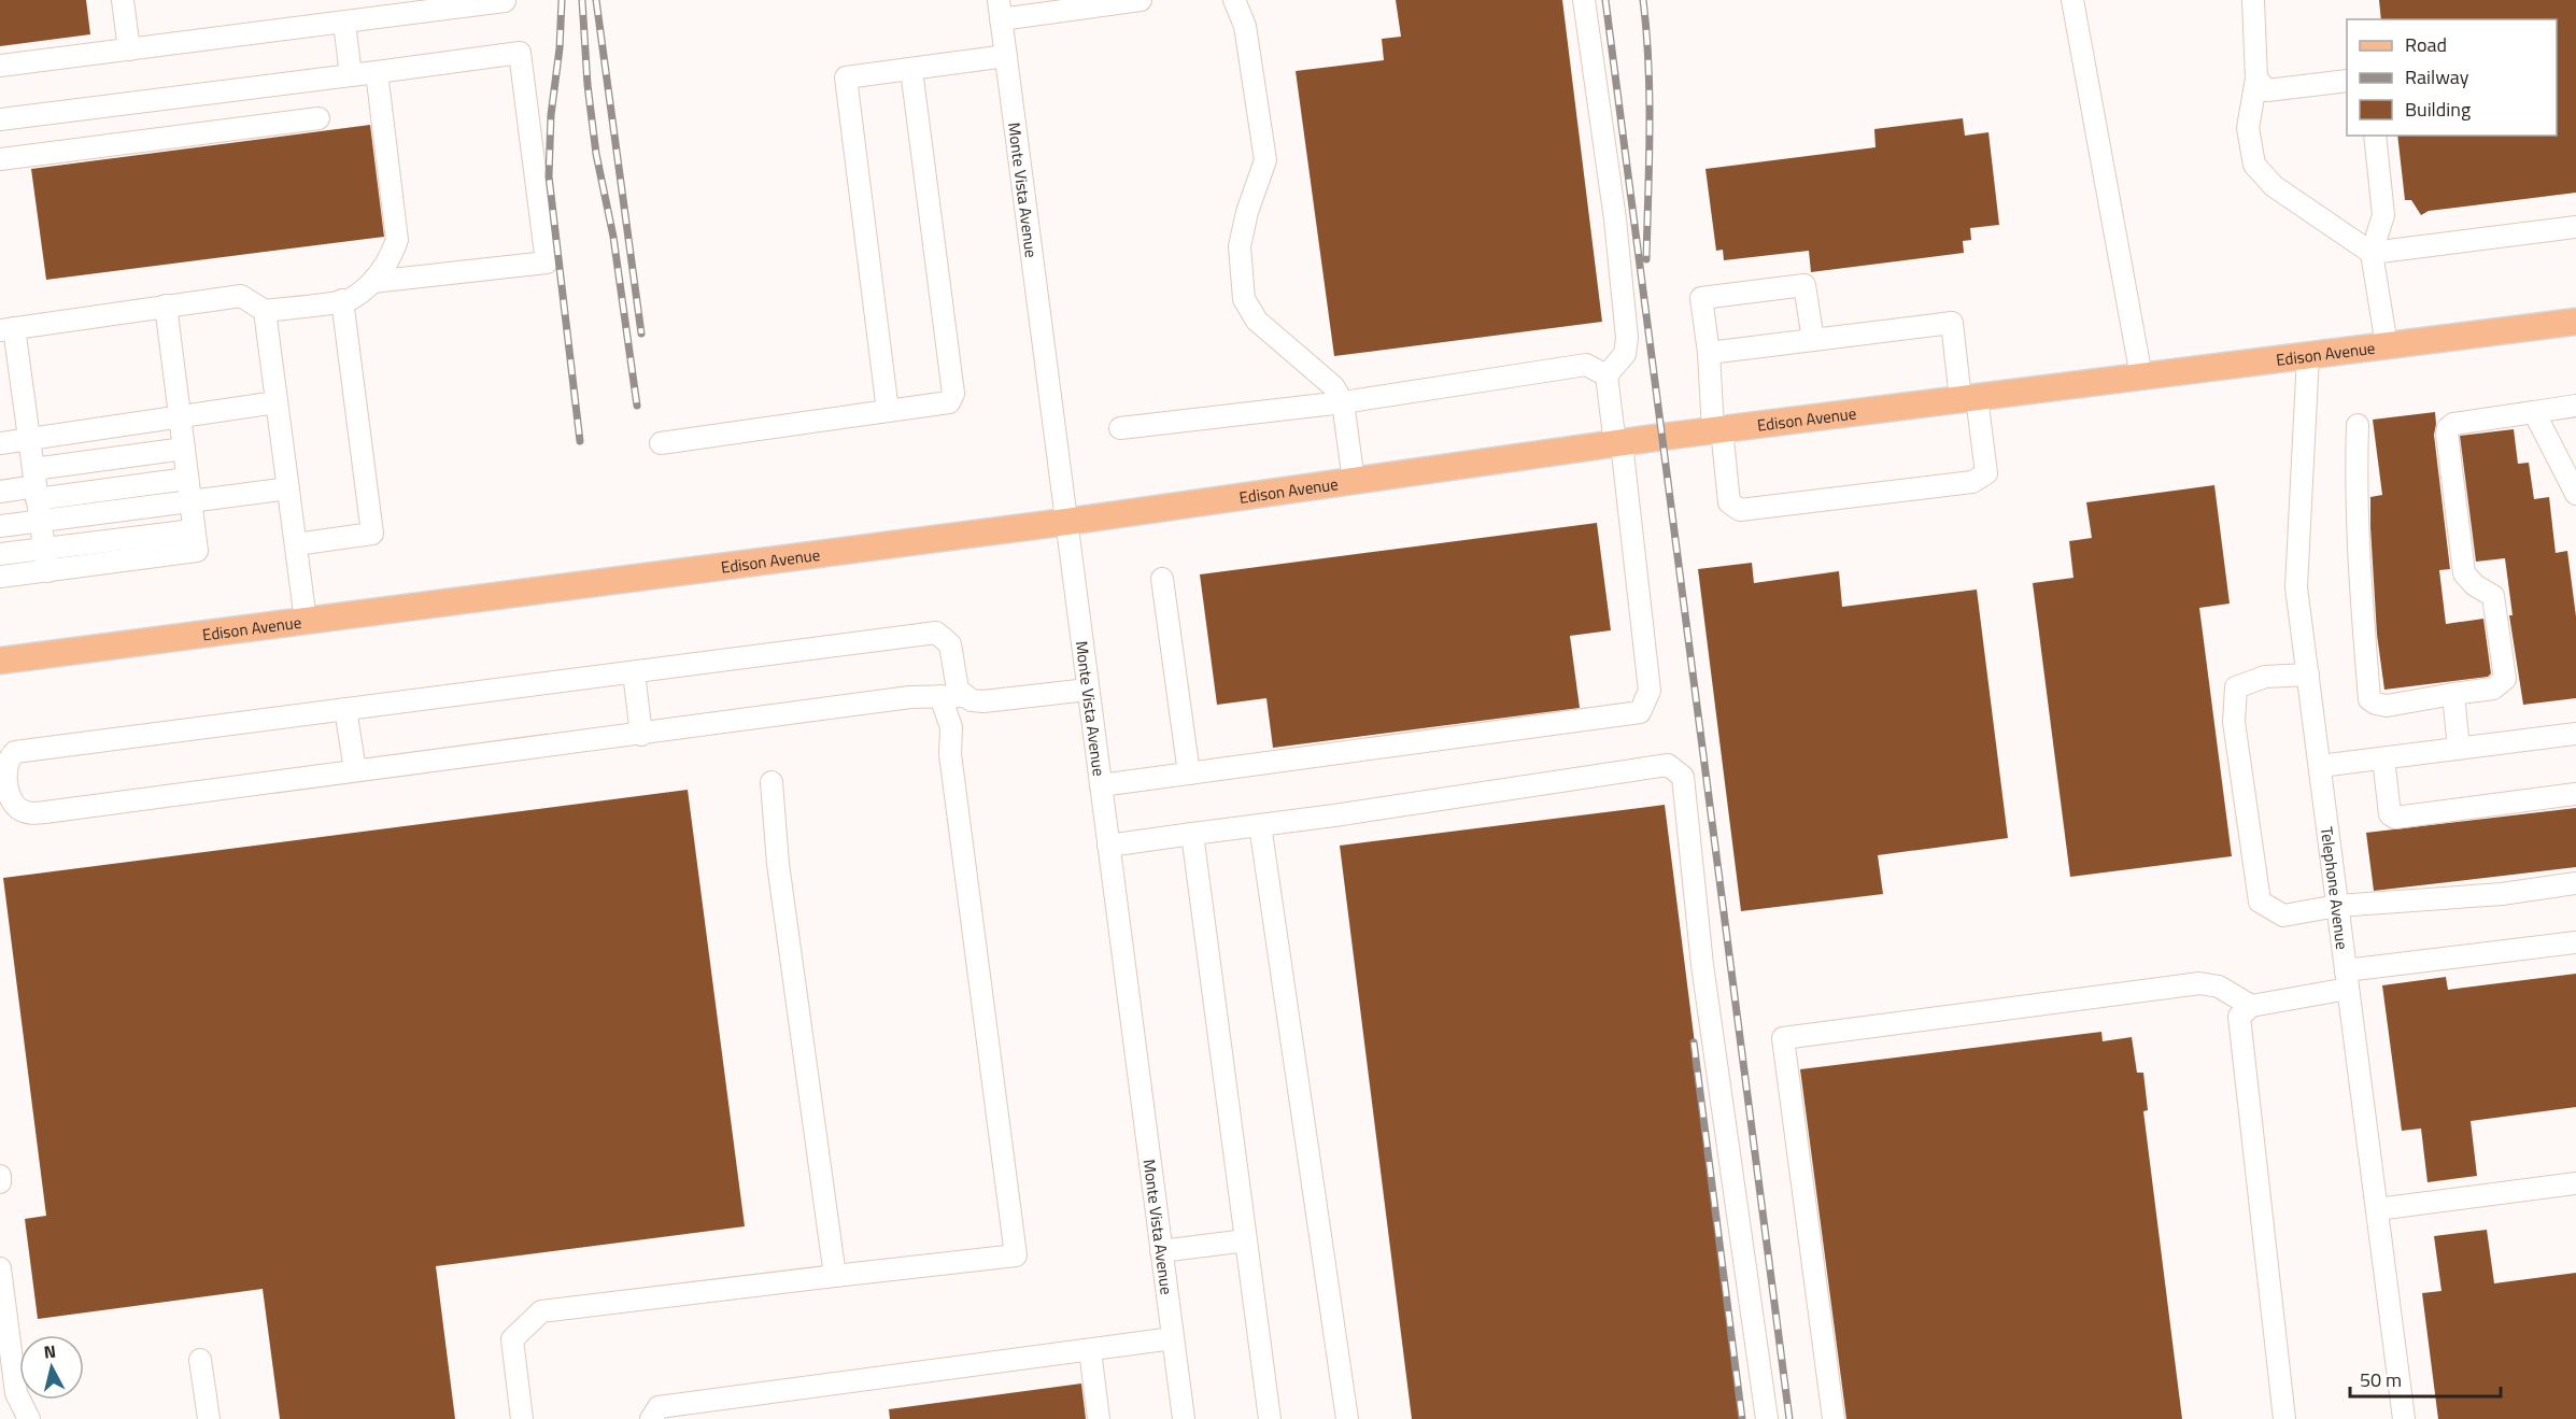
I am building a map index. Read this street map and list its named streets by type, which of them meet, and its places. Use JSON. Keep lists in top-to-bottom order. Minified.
{"streets":{"main road":["Edison Avenue"],"street":["Monte Vista Avenue","Telephone Avenue"]},"crossings":[["Monte Vista Avenue","Edison Avenue"],["Edison Avenue","Telephone Avenue"]],"legend":["Road","Railway","Building"],"scale_bar":"50 m","north":"top"}
